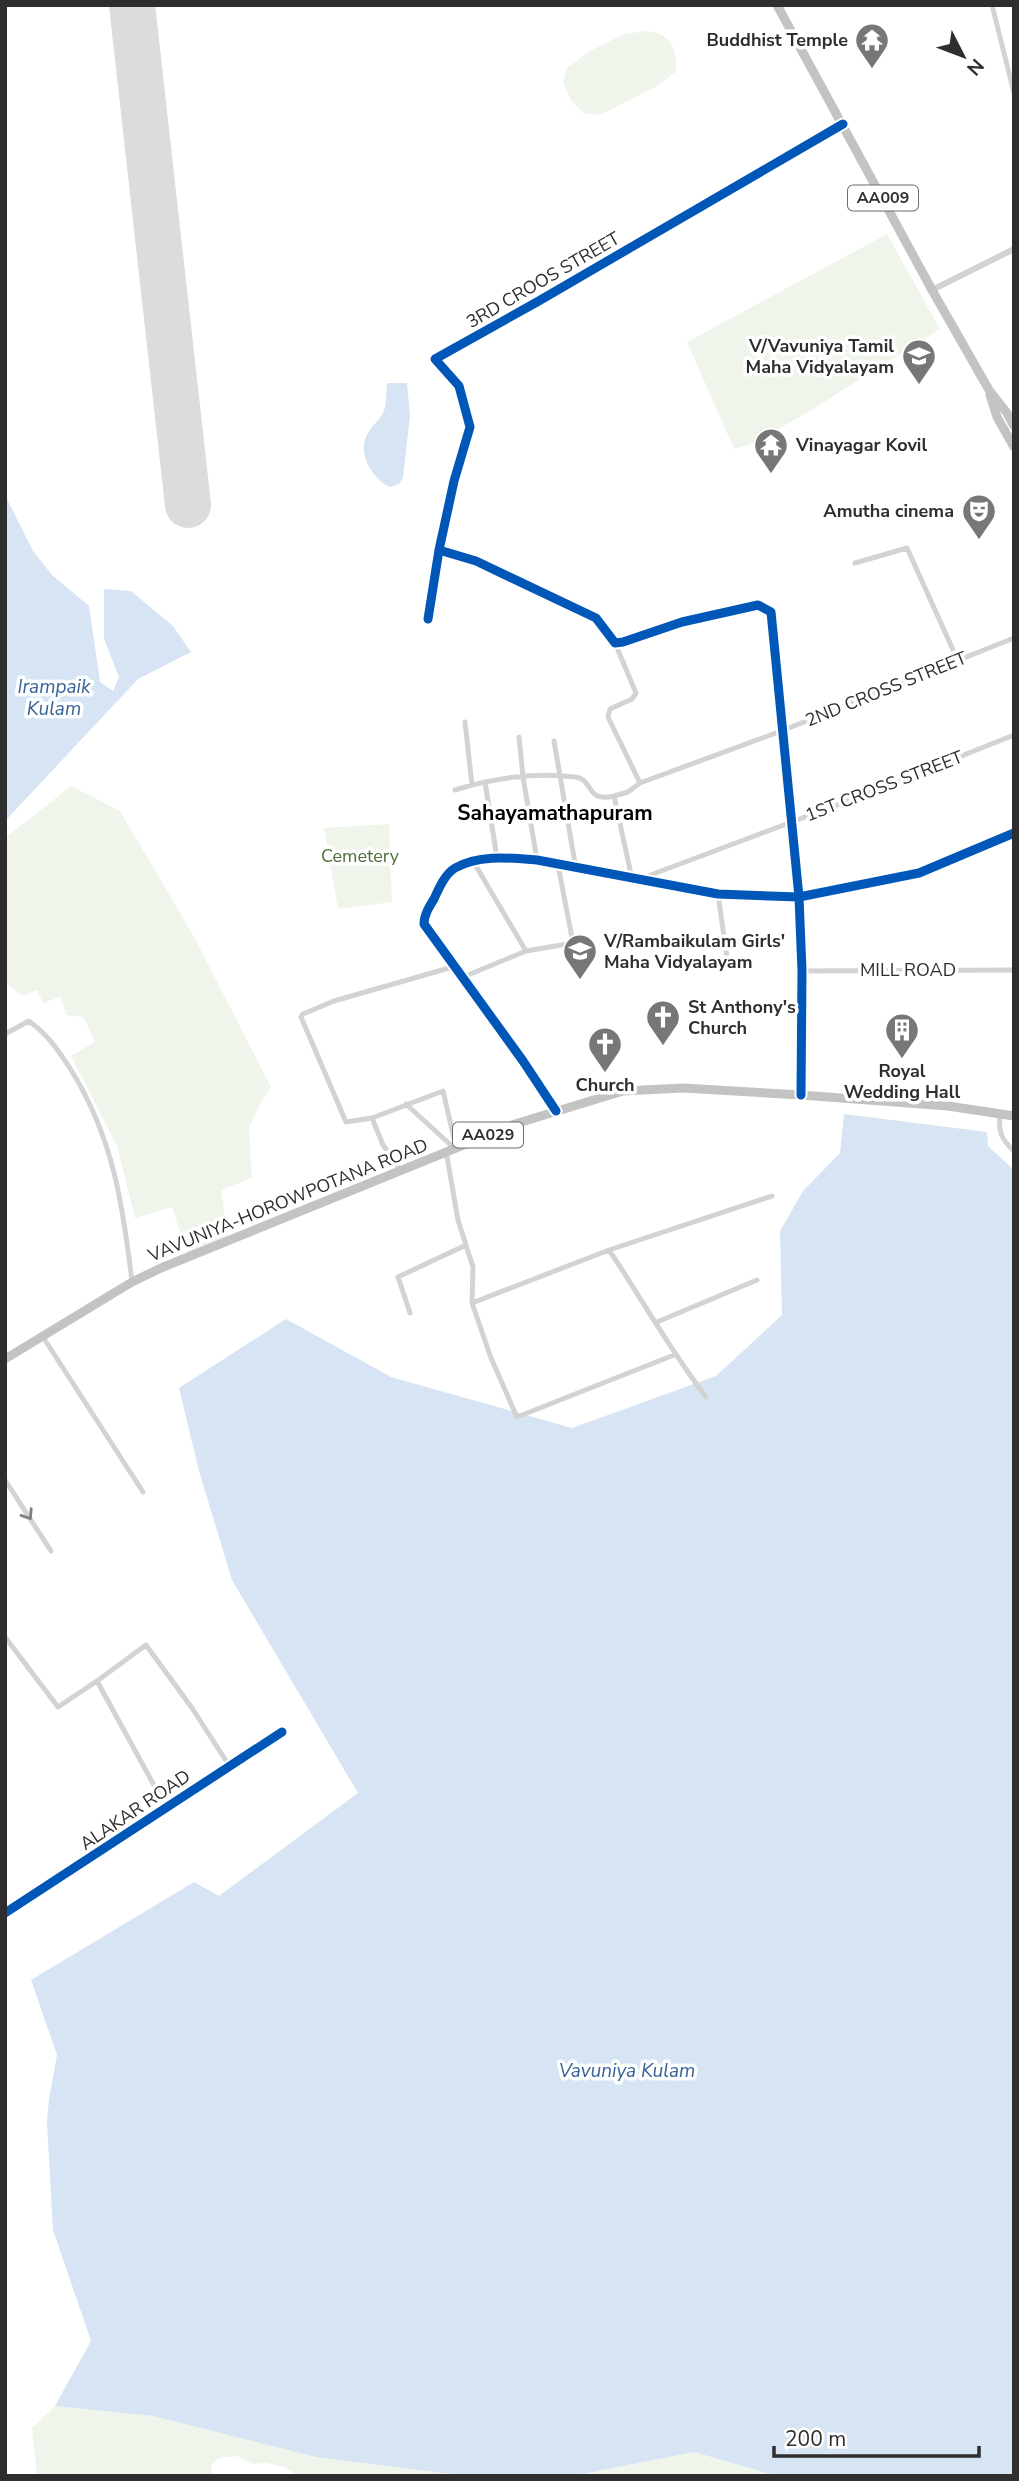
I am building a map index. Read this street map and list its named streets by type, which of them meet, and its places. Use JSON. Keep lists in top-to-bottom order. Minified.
{"streets":{"highway":["AA009","AA029","VAVUNIYA-HOROWPOTANA ROAD"],"street":["3RD CROOS STREET","2ND CROSS STREET","1ST CROSS STREET","MILL ROAD","ALAKAR ROAD"]},"crossings":[["AA009","3RD CROOS STREET"]],"districts":["Sahayamathapuram"],"water":["Irampaik Kulam","Vavuniya Kulam"],"parks":["Cemetery"],"places":{"temple":["Buddhist Temple","Vinayagar Kovil"],"school or university":["V/Vavuniya Tamil Maha Vidyalayam","V/Rambaikulam Girls' Maha Vidyalayam"],"theatre":["Amutha cinema"],"church":["St Anthony's Church","Church"],"building":["Royal Wedding Hall"]},"scale_bar":"200 m","north":"bottom right"}
